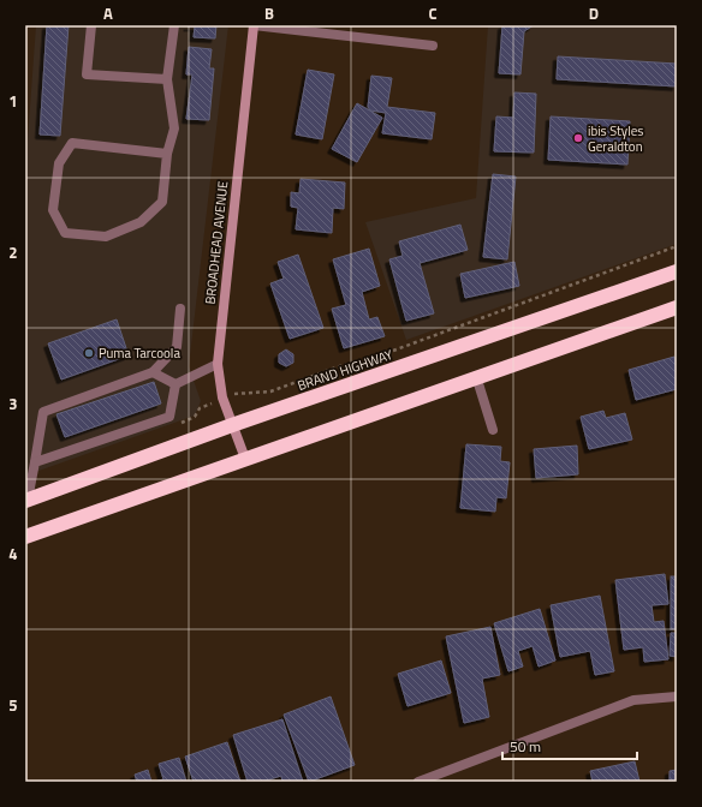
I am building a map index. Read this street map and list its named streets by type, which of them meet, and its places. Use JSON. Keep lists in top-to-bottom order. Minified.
{"streets":{"highway":["BRAND HIGHWAY"],"street":["BROADHEAD AVENUE"]},"crossings":[["BROADHEAD AVENUE","BRAND HIGHWAY"]],"places":["ibis Styles Geraldton","Puma Tarcoola"],"scale_bar":"50 m","grid":{"columns":["A","B","C","D"],"rows":["1","2","3","4","5"]}}
